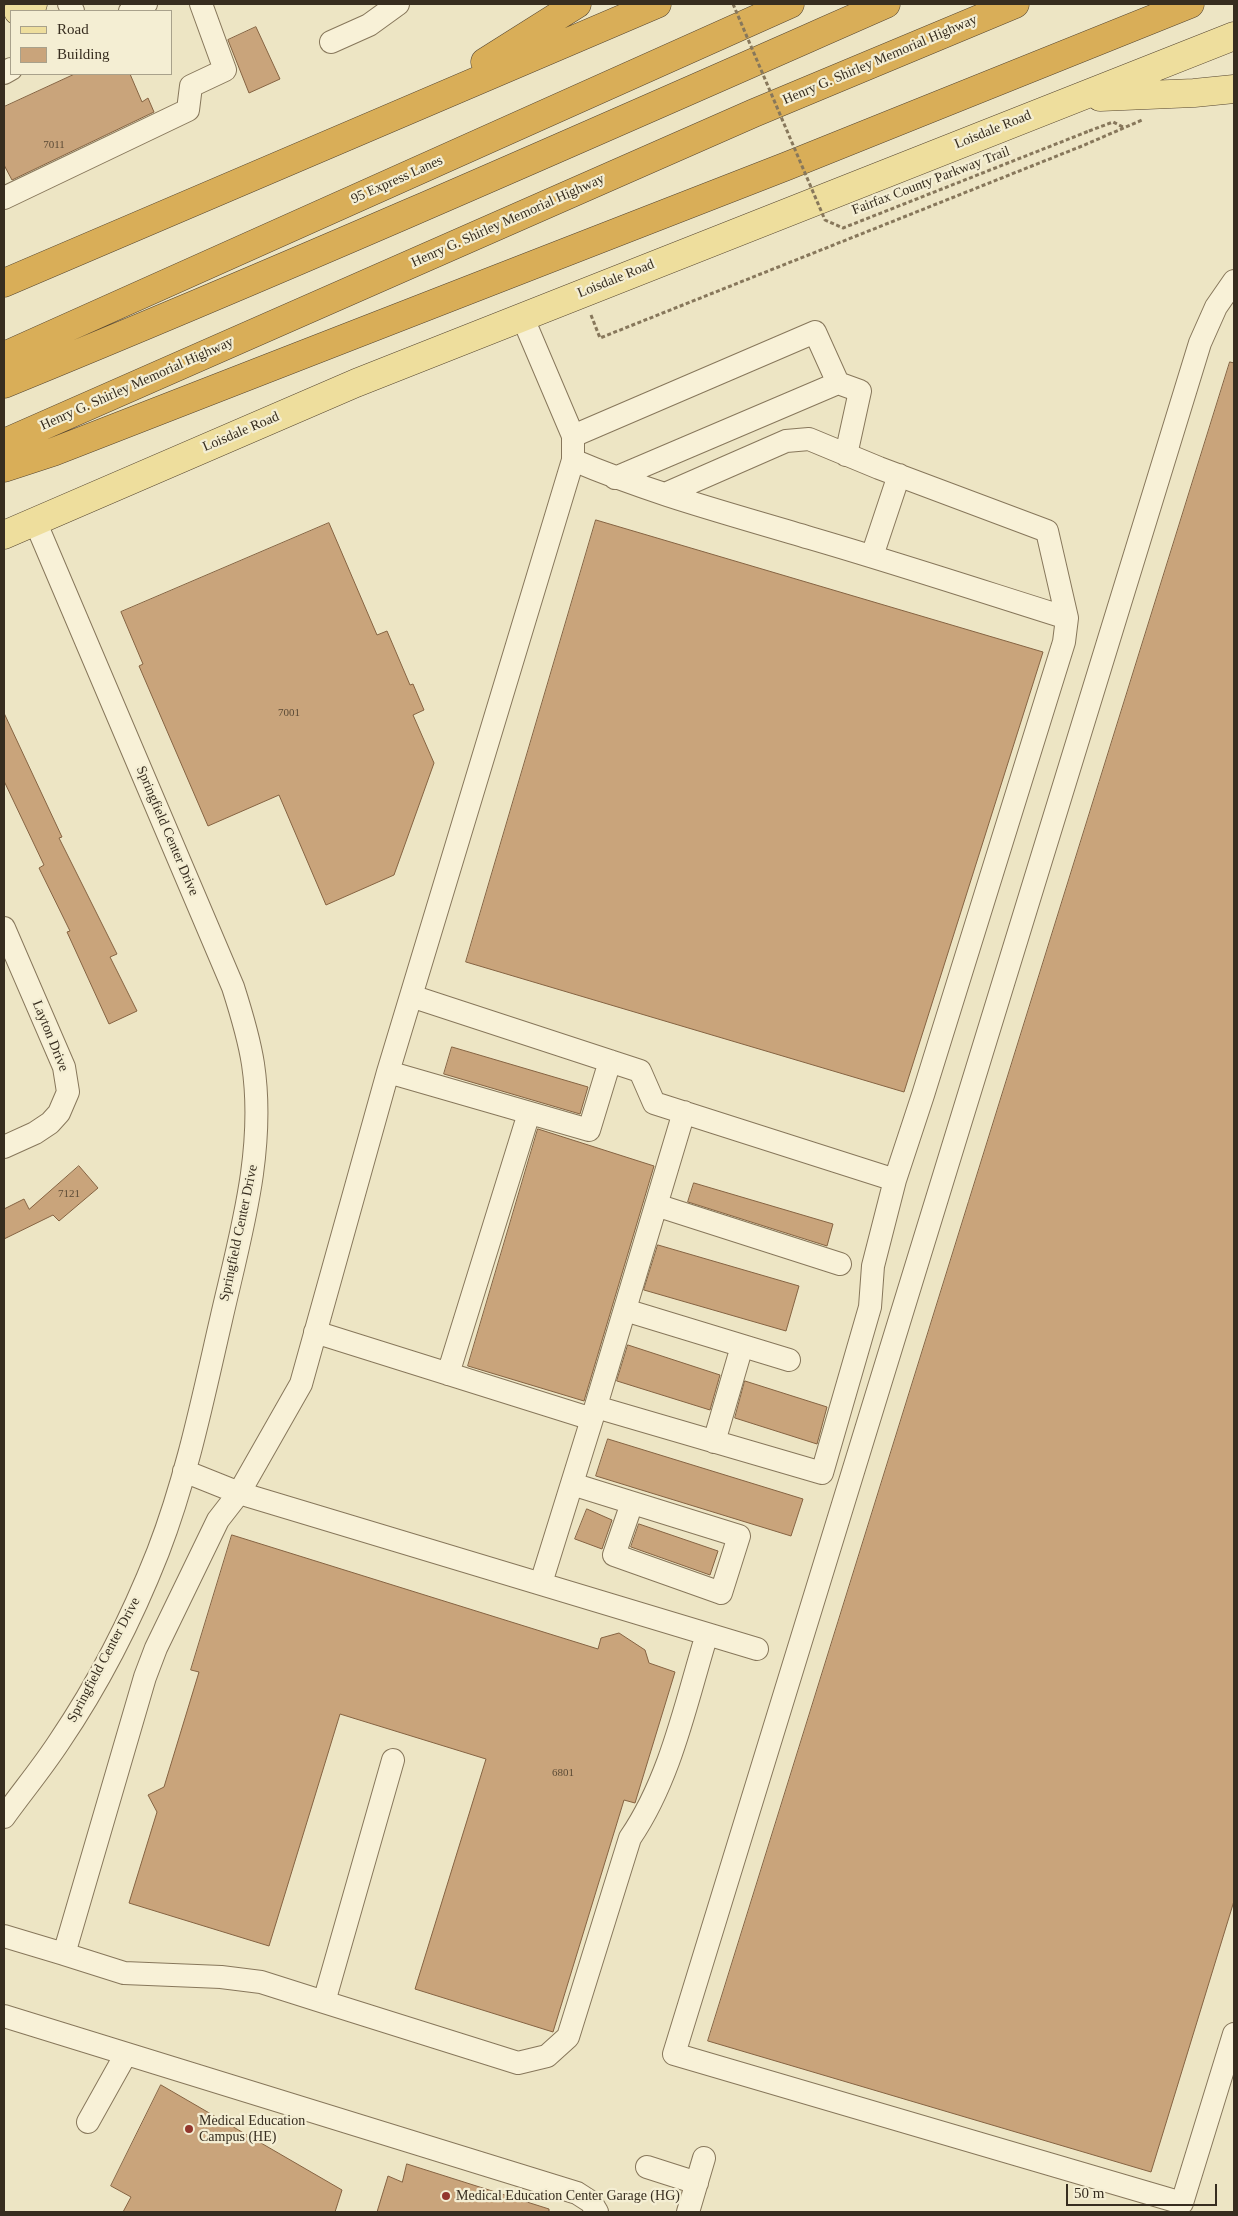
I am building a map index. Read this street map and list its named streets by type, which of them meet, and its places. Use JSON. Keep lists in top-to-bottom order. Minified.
{"streets":{"highway":["Henry G. Shirley Memorial Highway","95 Express Lanes"],"main road":["Loisdale Road"],"street":["Springfield Center Drive","Layton Drive"],"path":["Fairfax County Parkway Trail"]},"crossings":[["Loisdale Road","Springfield Center Drive"]],"places":["Medical Education Campus (HE)","Medical Education Center Garage (HG)"],"house_numbers":["7011","7001","7121","6801"],"legend":["Road","Building"],"scale_bar":"50 m"}
